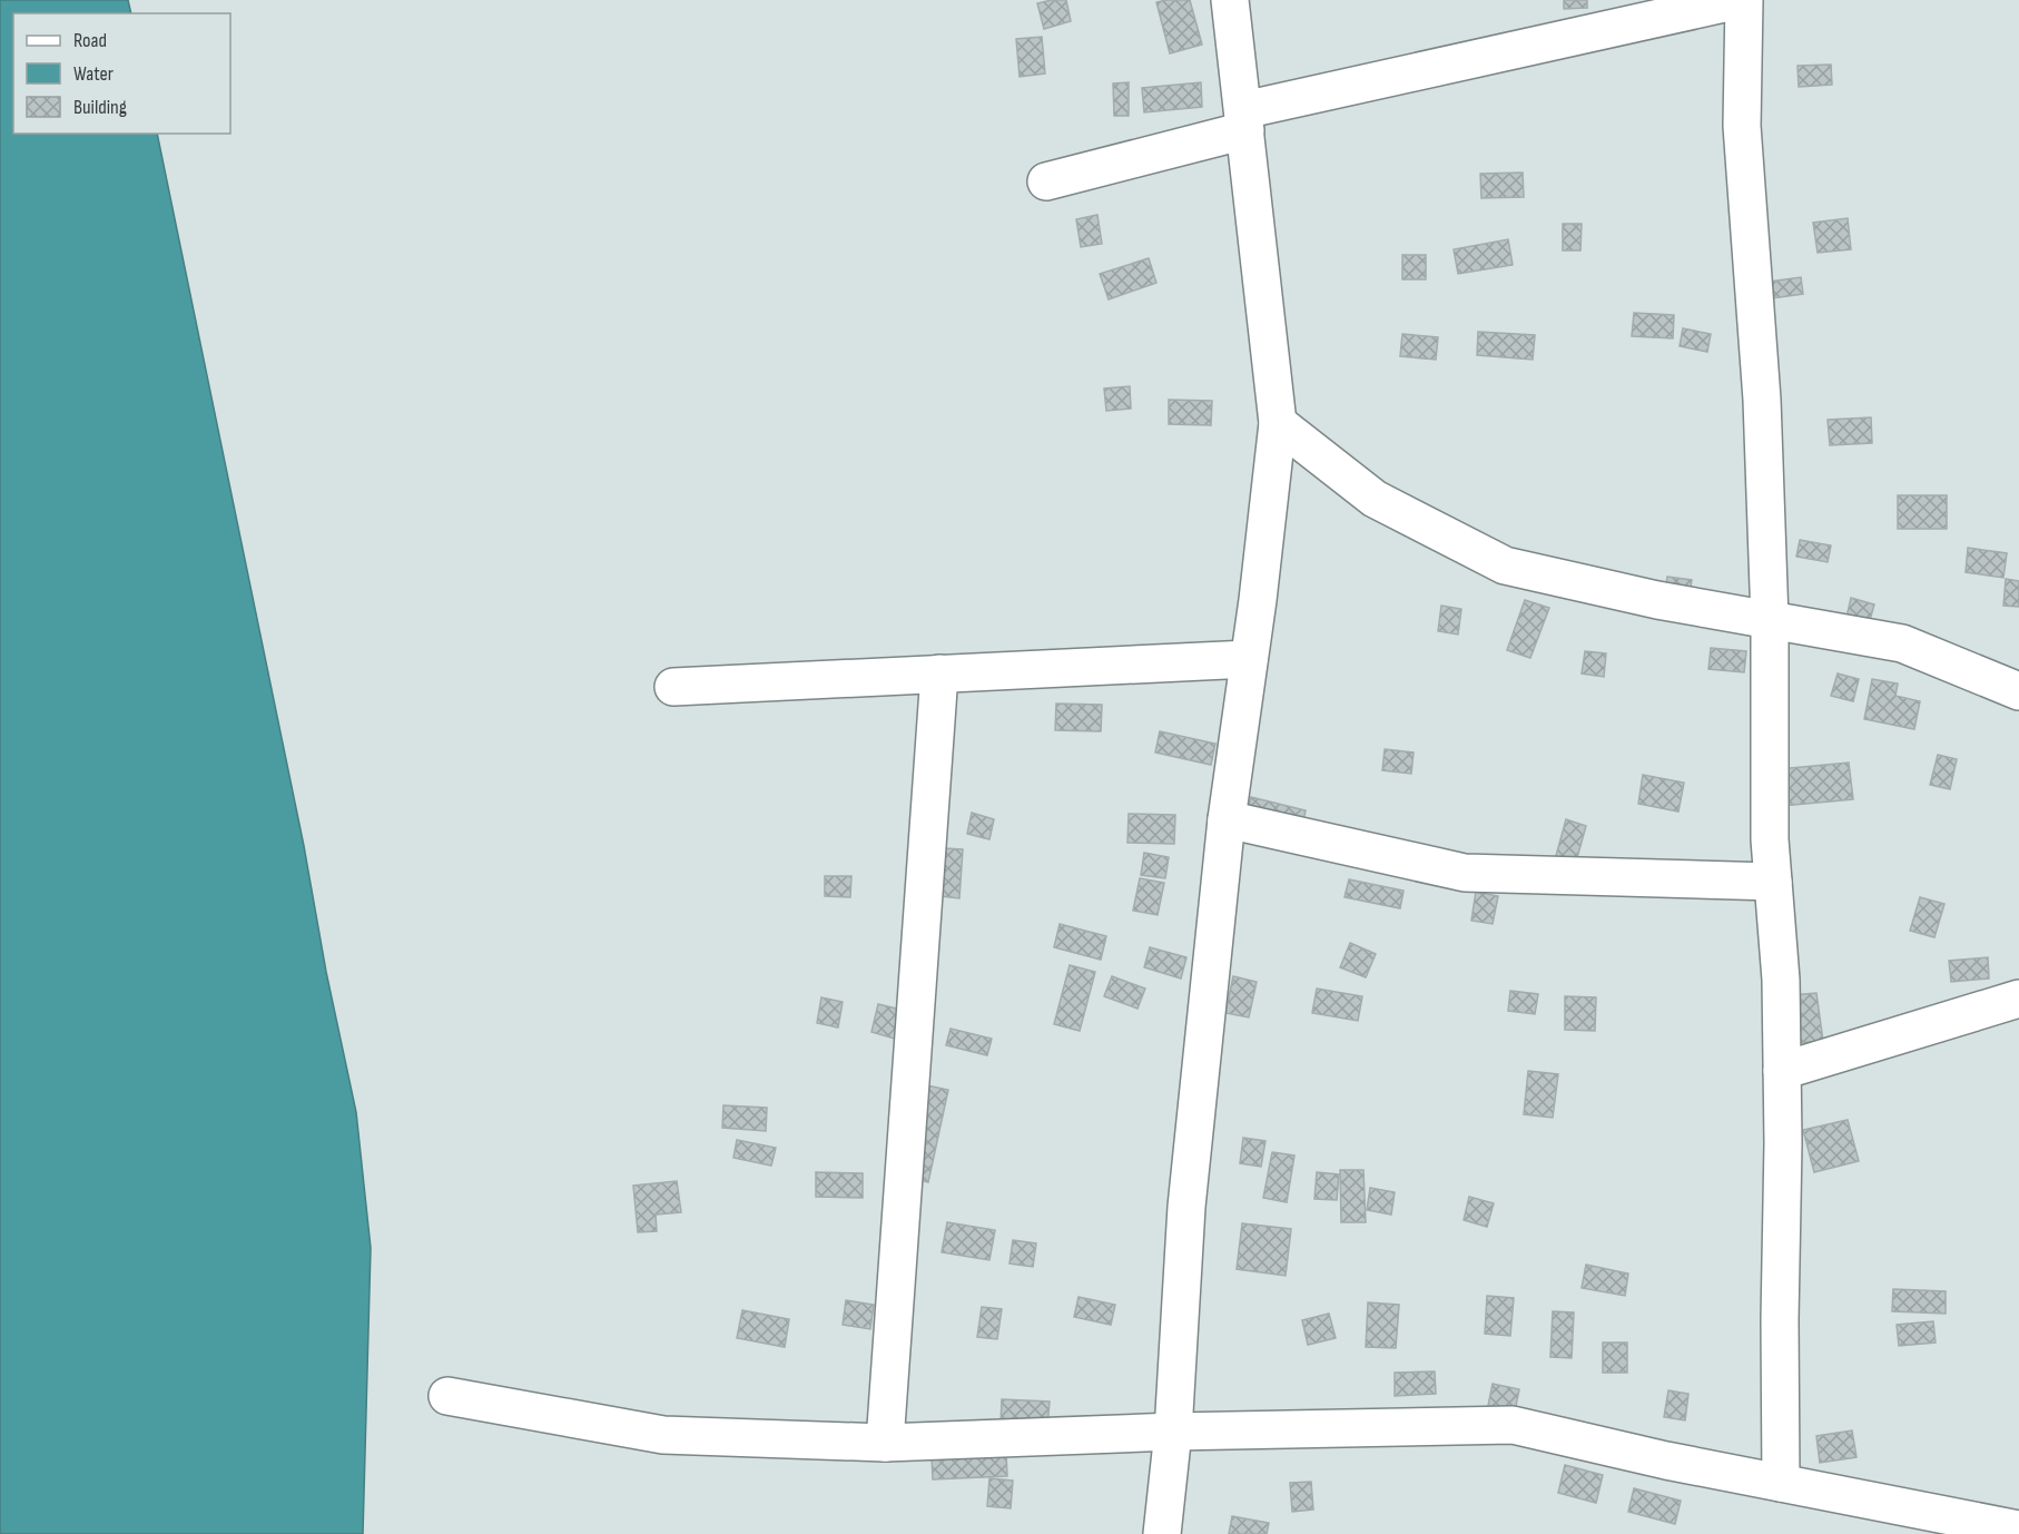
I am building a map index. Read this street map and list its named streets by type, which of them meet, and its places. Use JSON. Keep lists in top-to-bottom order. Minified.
{"legend":["Road","Water","Building"]}
